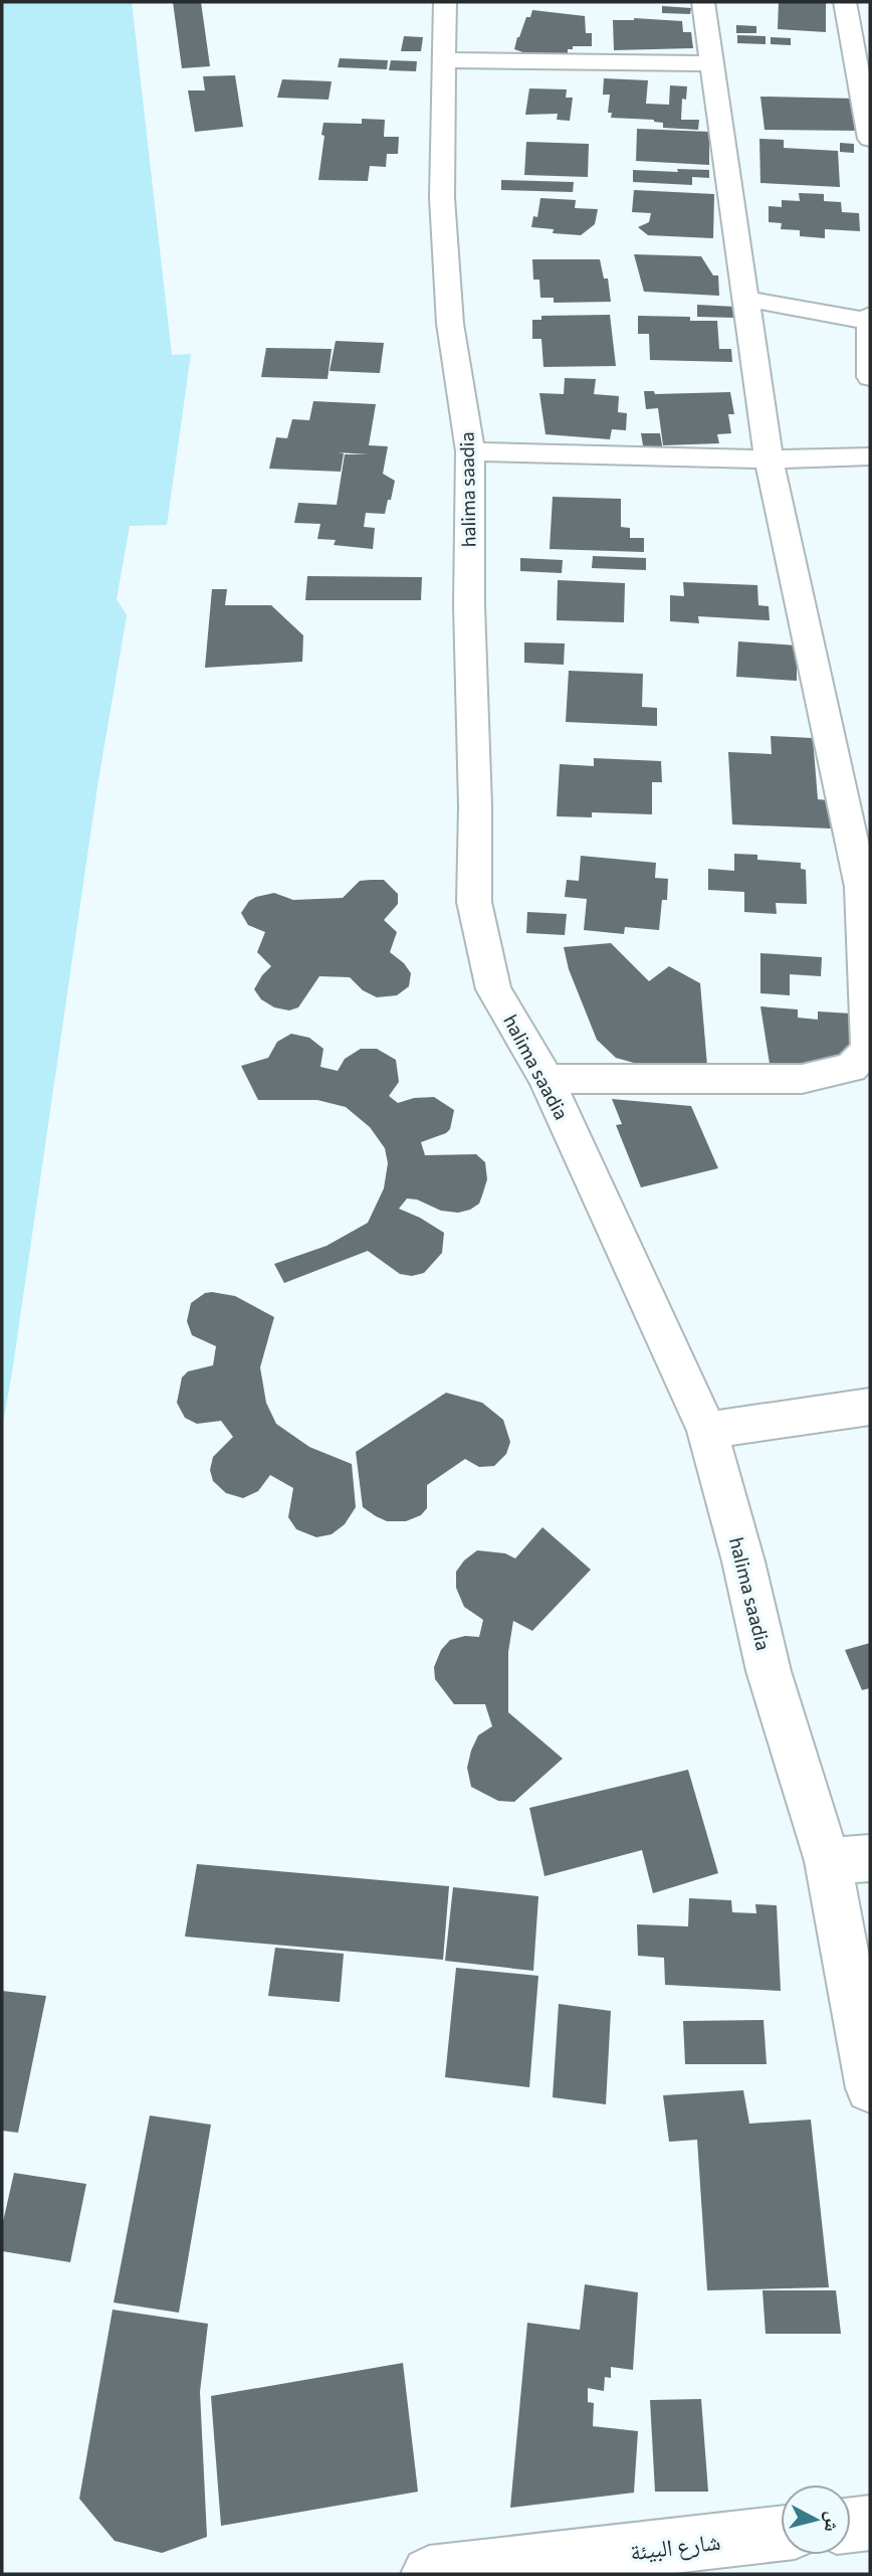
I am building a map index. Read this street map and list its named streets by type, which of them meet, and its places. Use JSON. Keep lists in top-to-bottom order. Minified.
{"streets":{"street":["halima saadia","شارع البيئة"]},"north":"right"}
